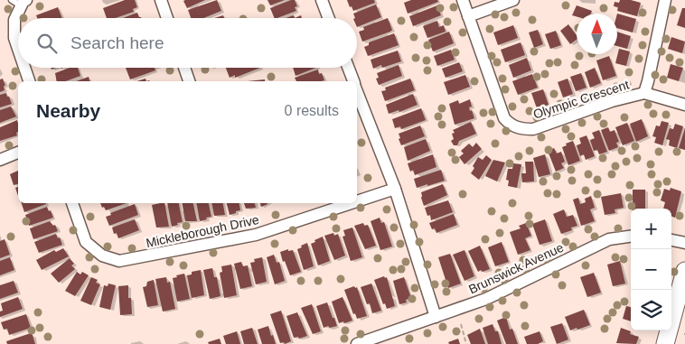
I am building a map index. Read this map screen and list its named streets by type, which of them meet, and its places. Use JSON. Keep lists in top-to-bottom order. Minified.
{"streets":{"street":["Olympic Crescent","Mickleborough Drive","Brunswick Avenue"]},"north":"top","page":{"search":"Search here","heading":["Nearby","0 results"],"map_buttons":["+","−"]}}
